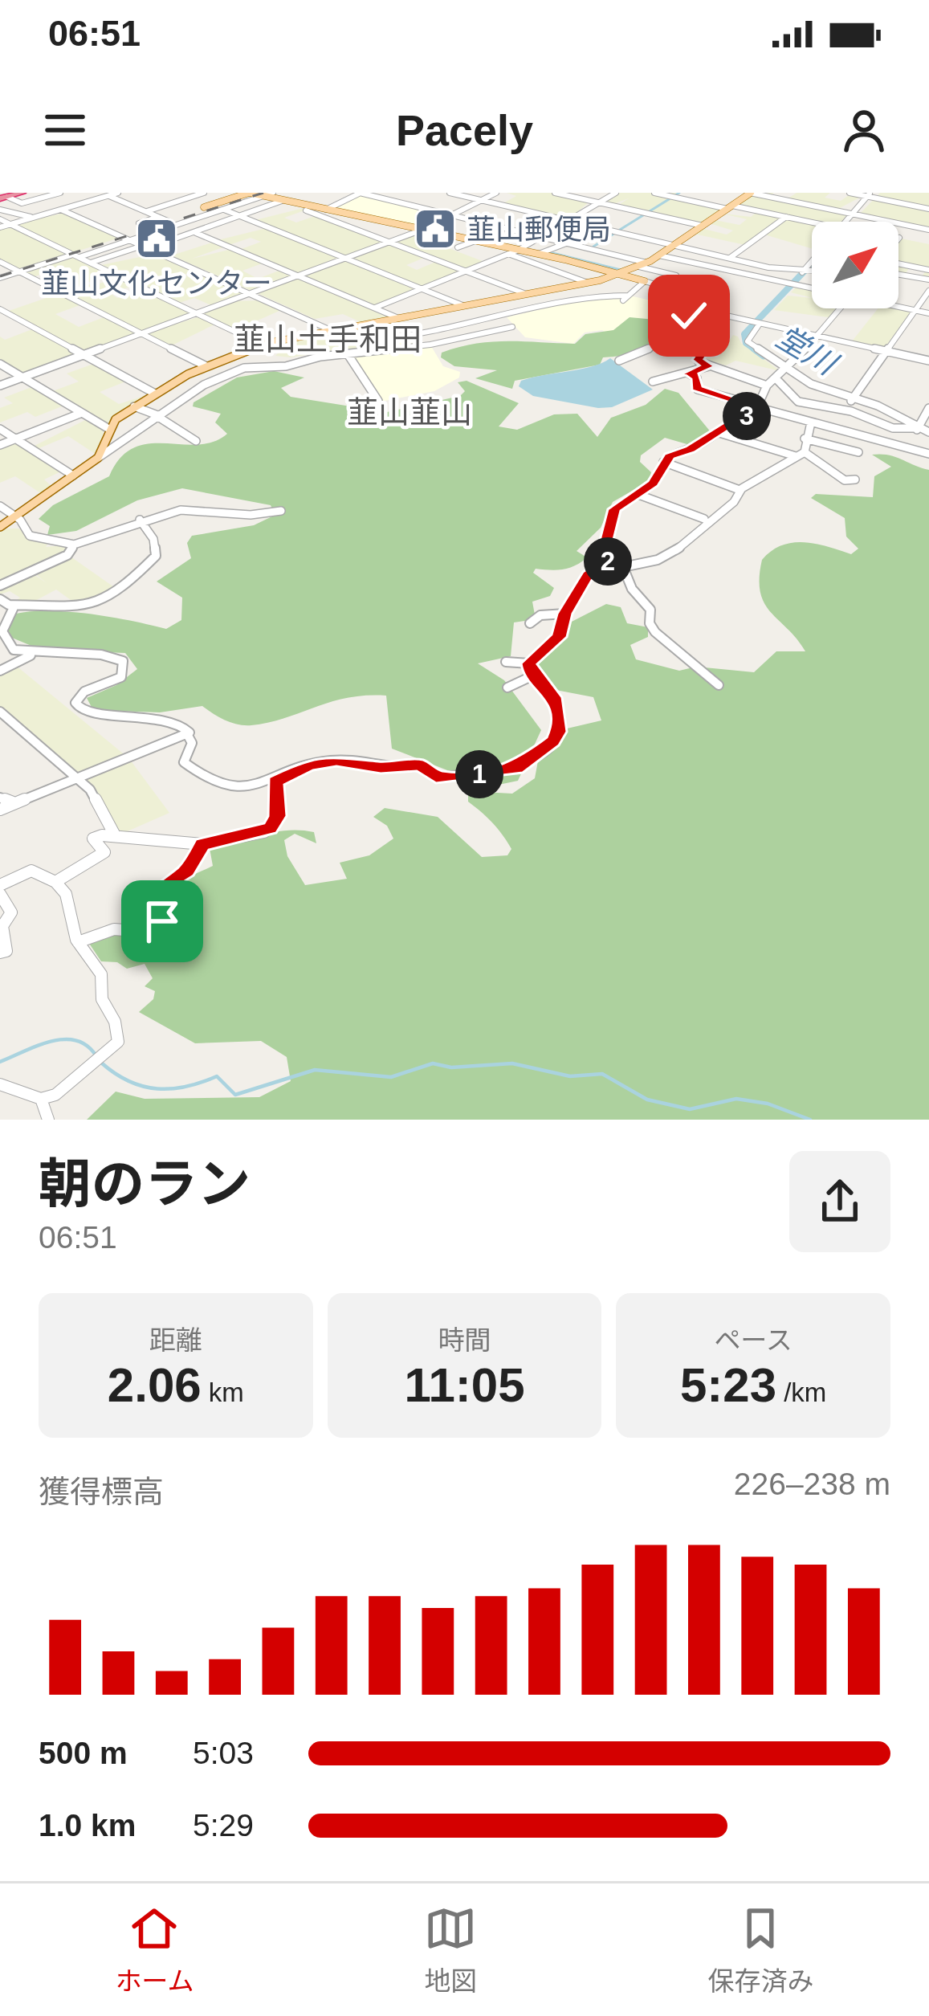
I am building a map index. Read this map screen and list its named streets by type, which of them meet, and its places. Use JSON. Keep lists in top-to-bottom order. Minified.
{"districts":["韮山土手和田","韮山韮山"],"water":["堂川"],"places":{"public building":["韮山郵便局","韮山文化センター"]},"north":"top right","page":{"status":"06:51","header":"Pacely","pins":["3","2","1"],"heading":["朝のラン","06:51"],"stats":[["距離","2.06 km"],["時間","11:05"],["ペース","5:23 /km"]],"chart":["獲得標高","226–238 m"],"list":[{"name":"500 m","note":"5:03"},{"name":"1.0 km","note":"5:29"}],"tabs":["ホーム","地図","保存済み"]}}
